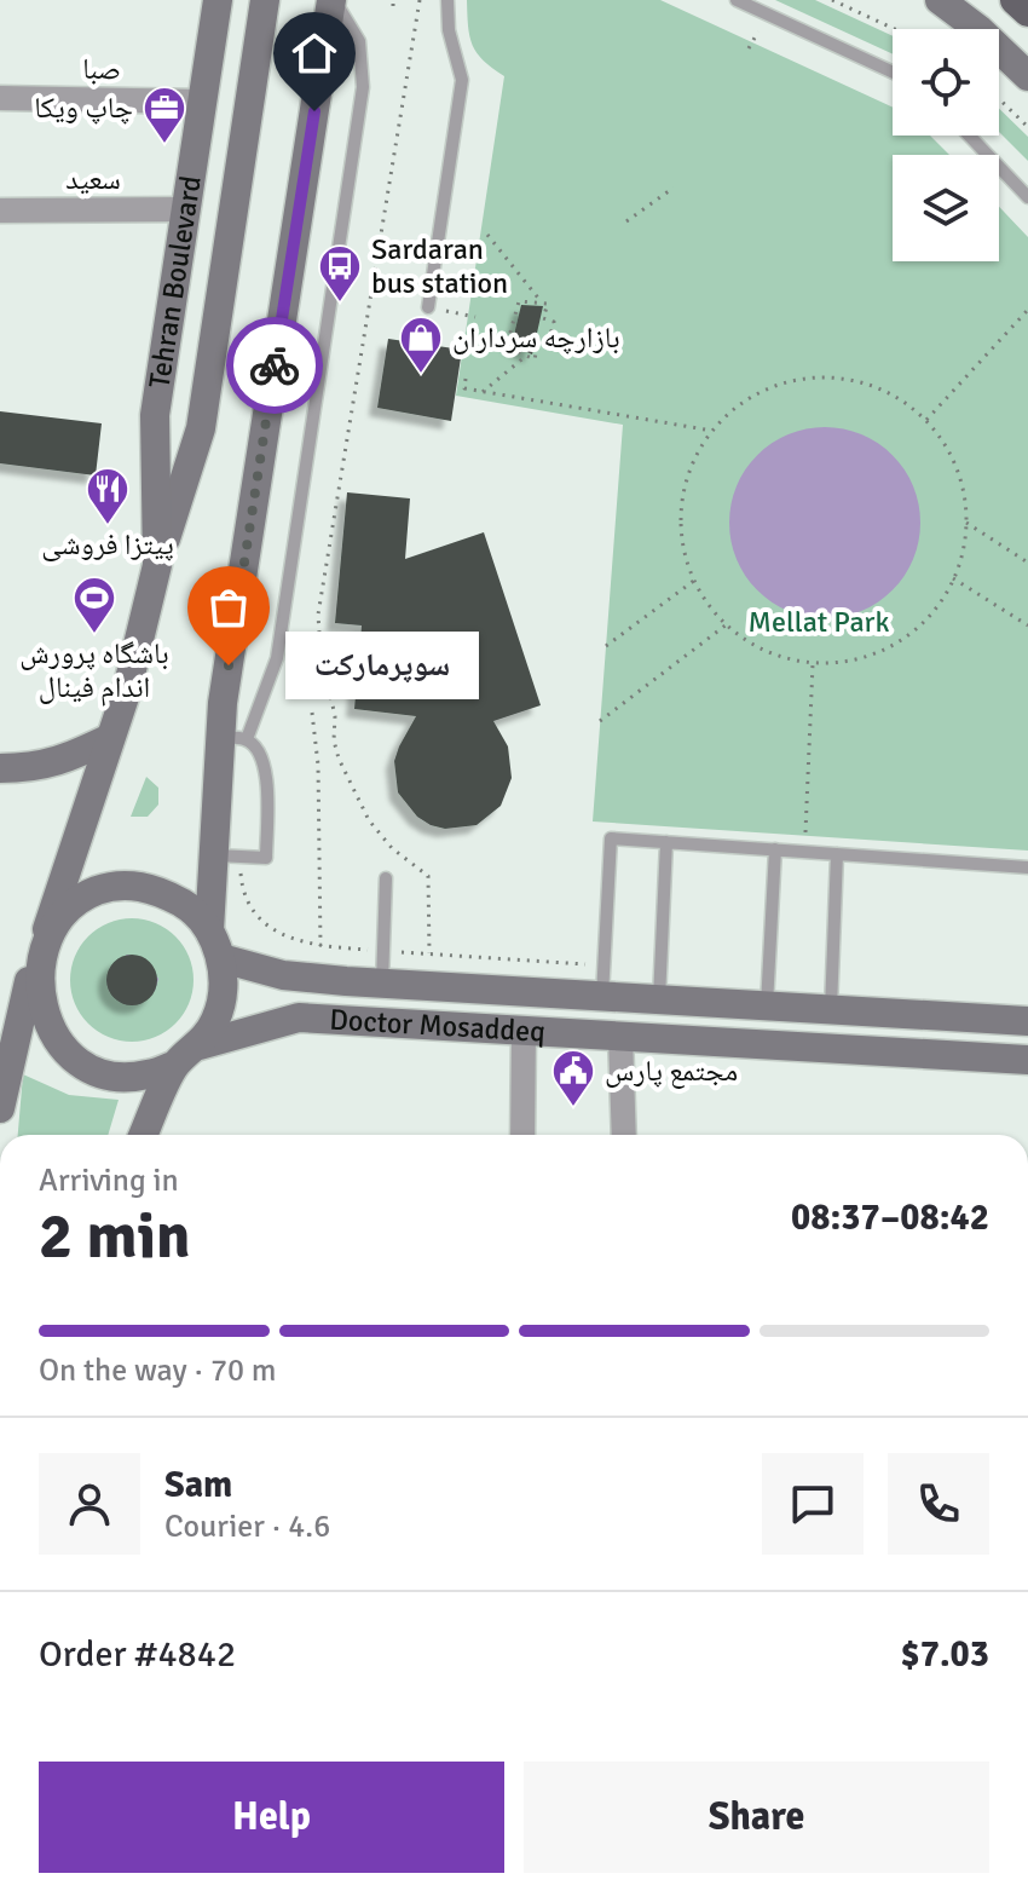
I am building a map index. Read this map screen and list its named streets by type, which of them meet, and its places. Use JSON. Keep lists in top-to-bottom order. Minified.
{"streets":{"main road":["Tehran Boulevard","Doctor Mosaddeq"],"street":["صبا","سعید"]},"crossings":[["صبا","Tehran Boulevard"],["سعید","Tehran Boulevard"],["Tehran Boulevard","Doctor Mosaddeq"]],"parks":["Mellat Park"],"places":{"office":["چاپ ویکا"],"bus stop":["Sardaran bus station"],"shop":["بازارچه سرداران"],"restaurant":["پیتزا فروشی"],"sports":["باشگاه پرورش اندام فینال"],"other":["سوپرمارکت"],"public building":["مجتمع پارس"]},"page":{"bubble":"سوپرمارکت","heading":["2 min","Arriving in","08:37–08:42"],"panel":["Sam","Courier · 4.6","Order #4842","$7.03"],"bar":"On the way · 70 m","buttons":["Help","Share"]}}
